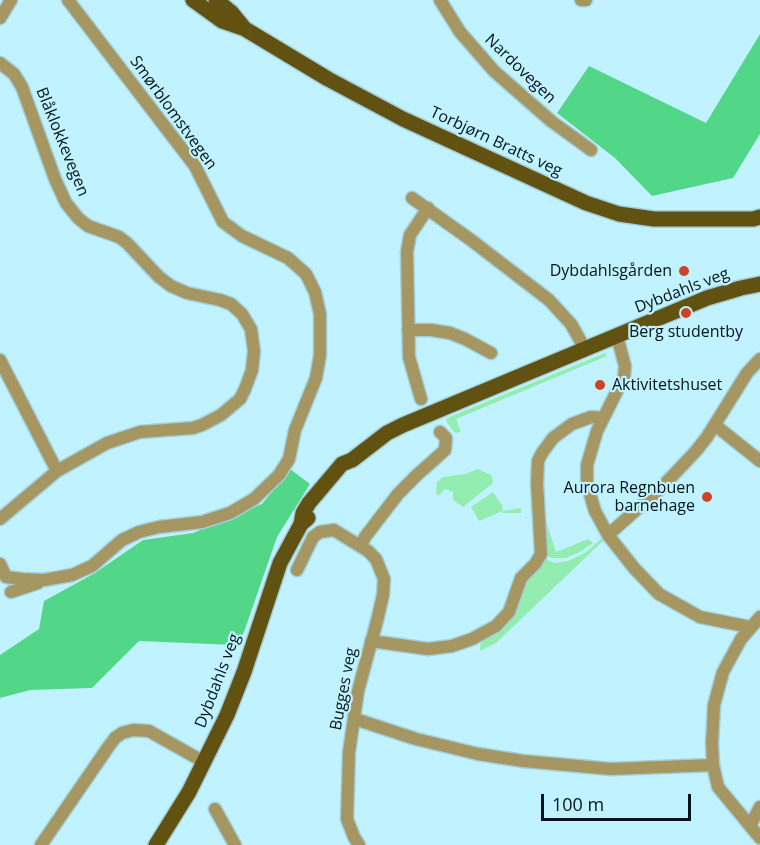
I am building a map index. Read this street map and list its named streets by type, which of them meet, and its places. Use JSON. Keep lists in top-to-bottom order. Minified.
{"streets":{"main road":["Torbjørn Bratts veg","Dybdahls veg"],"street":["Nardovegen","Smørblomstvegen","Blåklokkevegen","Bugges veg"]},"places":["Dybdahlsgården","Berg studentby","Aktivitetshuset","Aurora Regnbuen barnehage"],"scale_bar":"100 m"}
